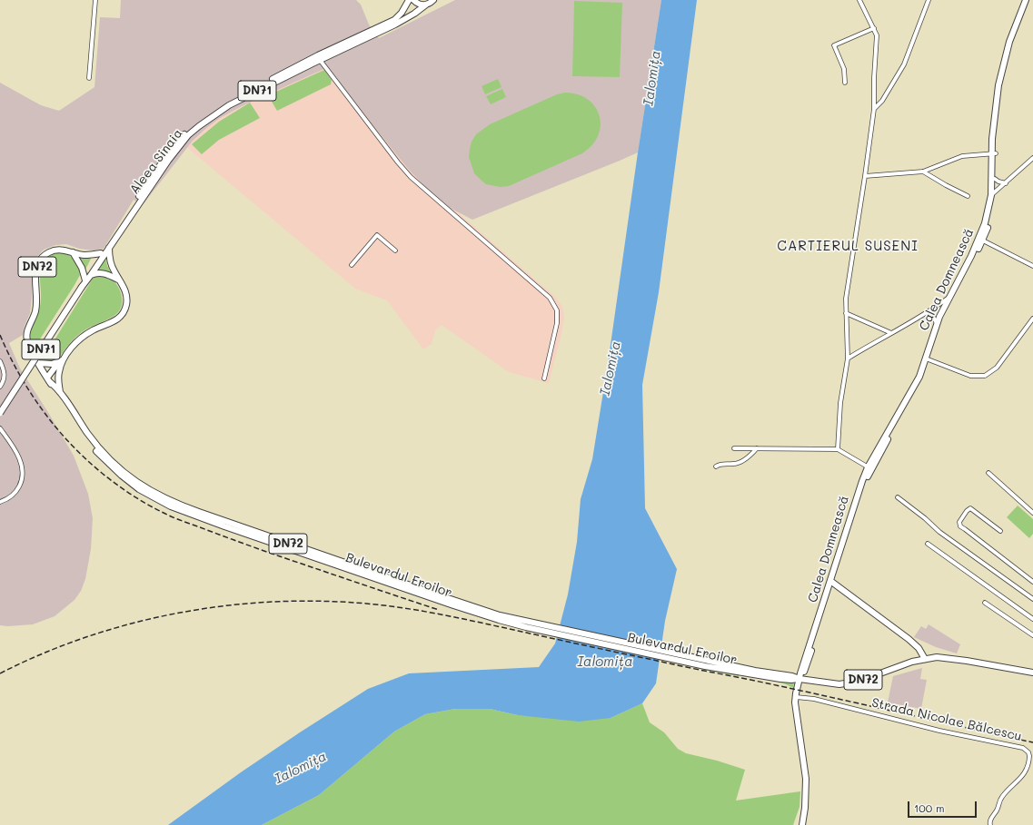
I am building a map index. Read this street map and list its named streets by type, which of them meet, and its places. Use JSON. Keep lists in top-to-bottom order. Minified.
{"streets":{"main road":["DN71","Aleea Sinaia","DN72","Calea Domnească","Bulevardul Eroilor"],"street":["Strada Nicolae Bălcescu"]},"crossings":[["Aleea Sinaia","DN72"],["DN72","Bulevardul Eroilor"],["Calea Domnească","Bulevardul Eroilor"]],"districts":["CARTIERUL SUSENI"],"water":["Ialomița"],"scale_bar":"100 m"}
